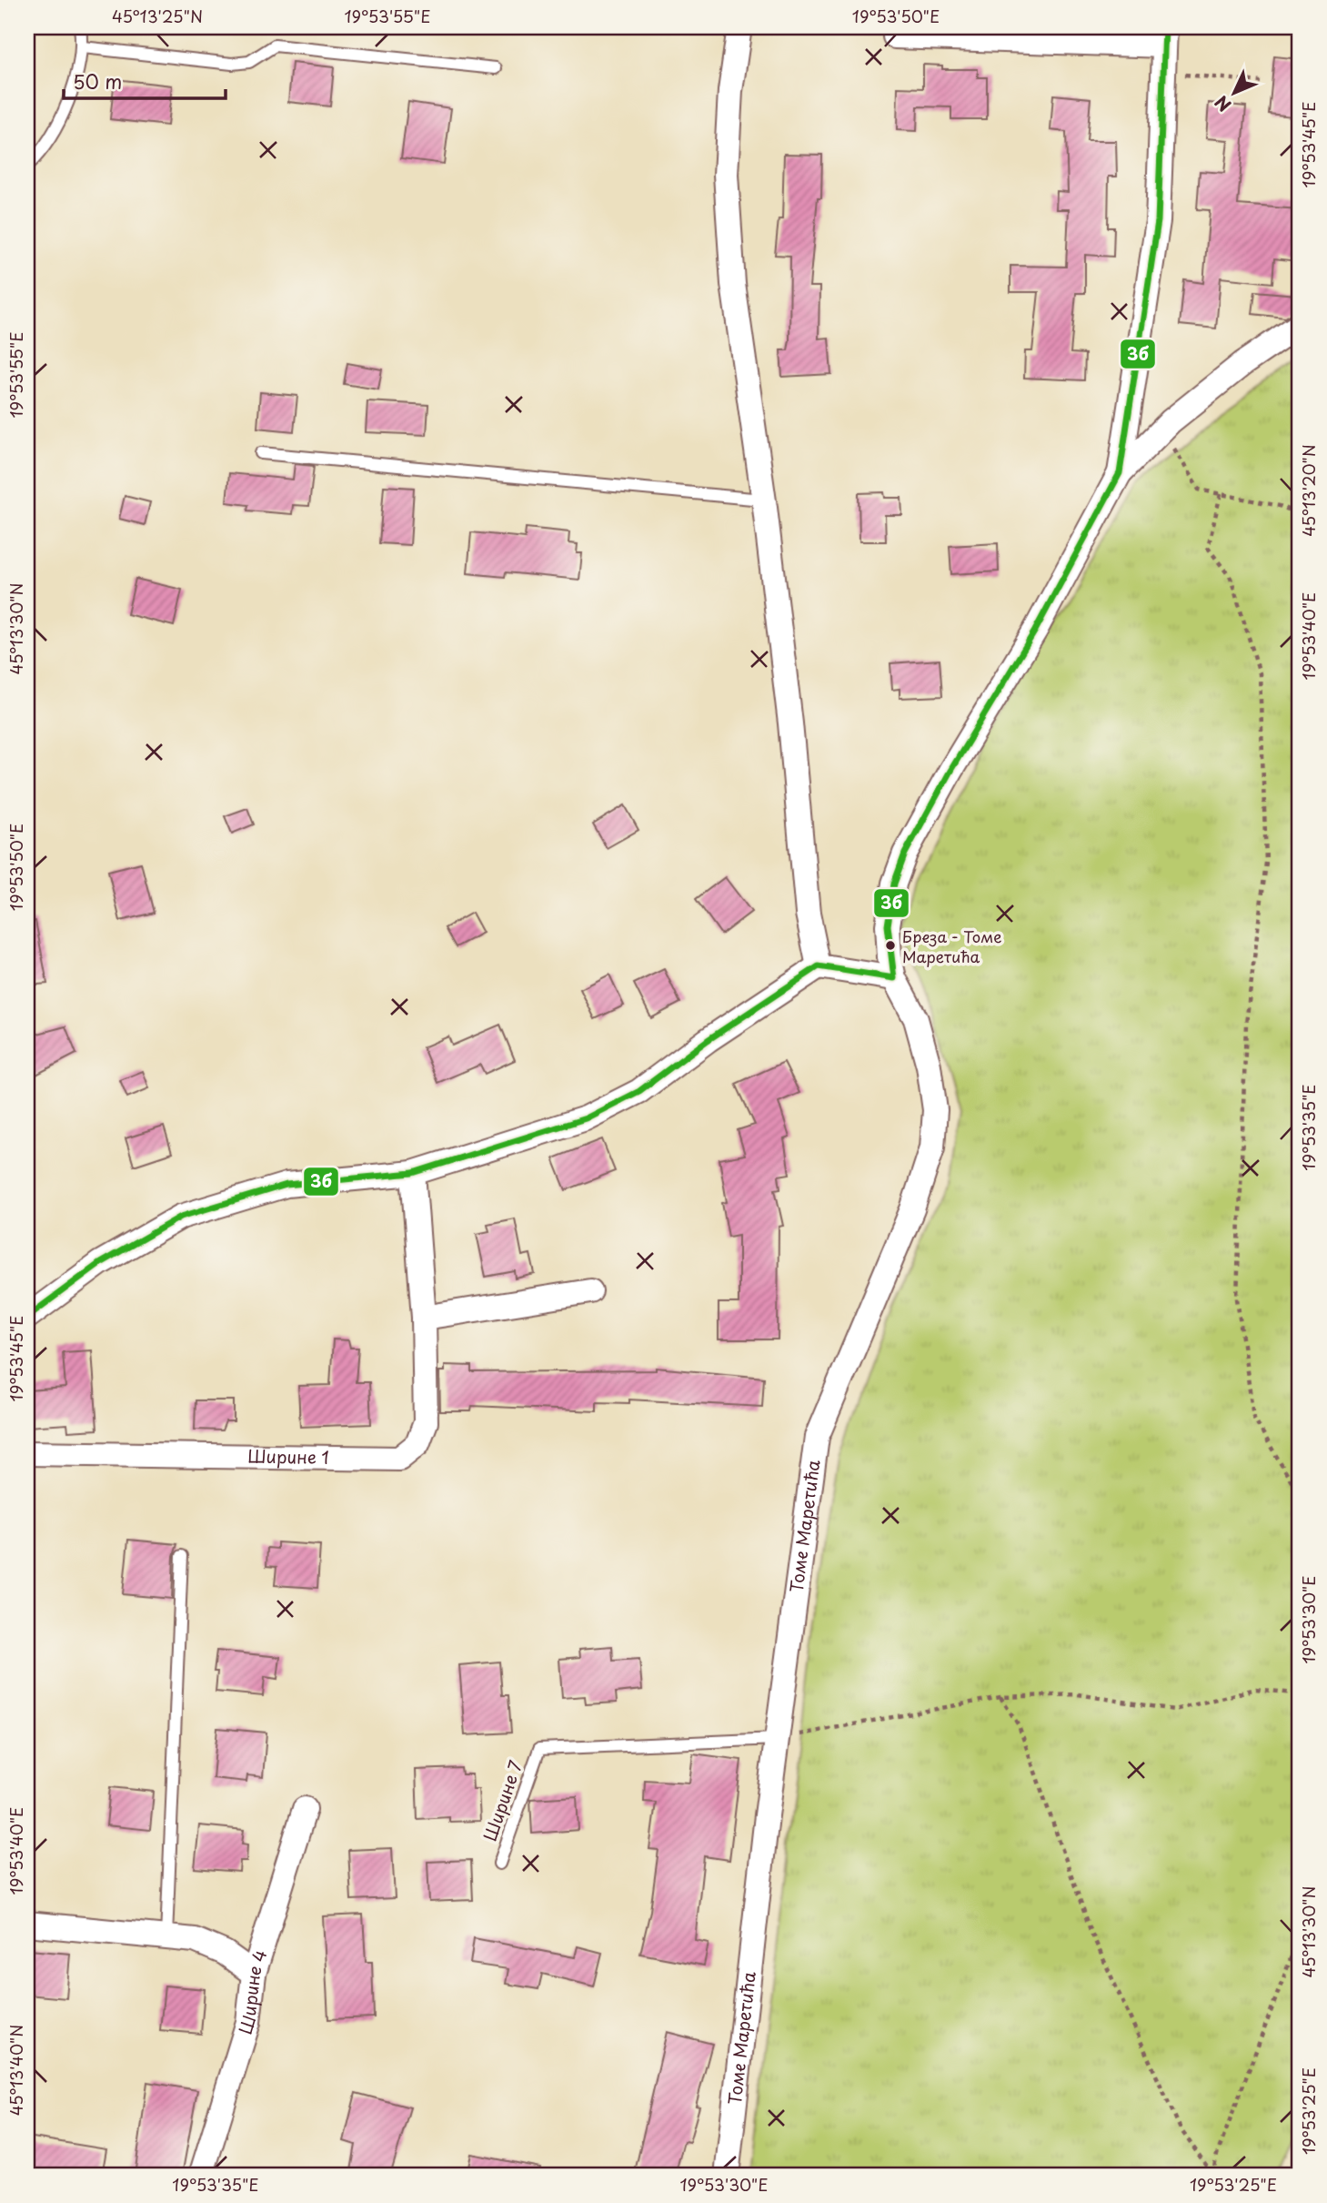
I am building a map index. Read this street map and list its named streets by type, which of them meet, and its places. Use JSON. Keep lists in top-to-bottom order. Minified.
{"streets":{"street":["Ширине 1","Томе Маретића","Ширине 4"],"lane":["Ширине 7"]},"crossings":[["Томе Маретића","Ширине 7"]],"places":["Бреза - Томе Маретића"],"lines":["transit line 3б"],"scale_bar":"50 m","north":"bottom left","coordinates":["45°13'25\"N","19°53'55\"E","19°53'50\"E","19°53'45\"E","45°13'20\"N","45°13'30\"N","19°53'40\"E","19°53'35\"E","19°53'30\"E","45°13'40\"N","19°53'25\"E"]}
